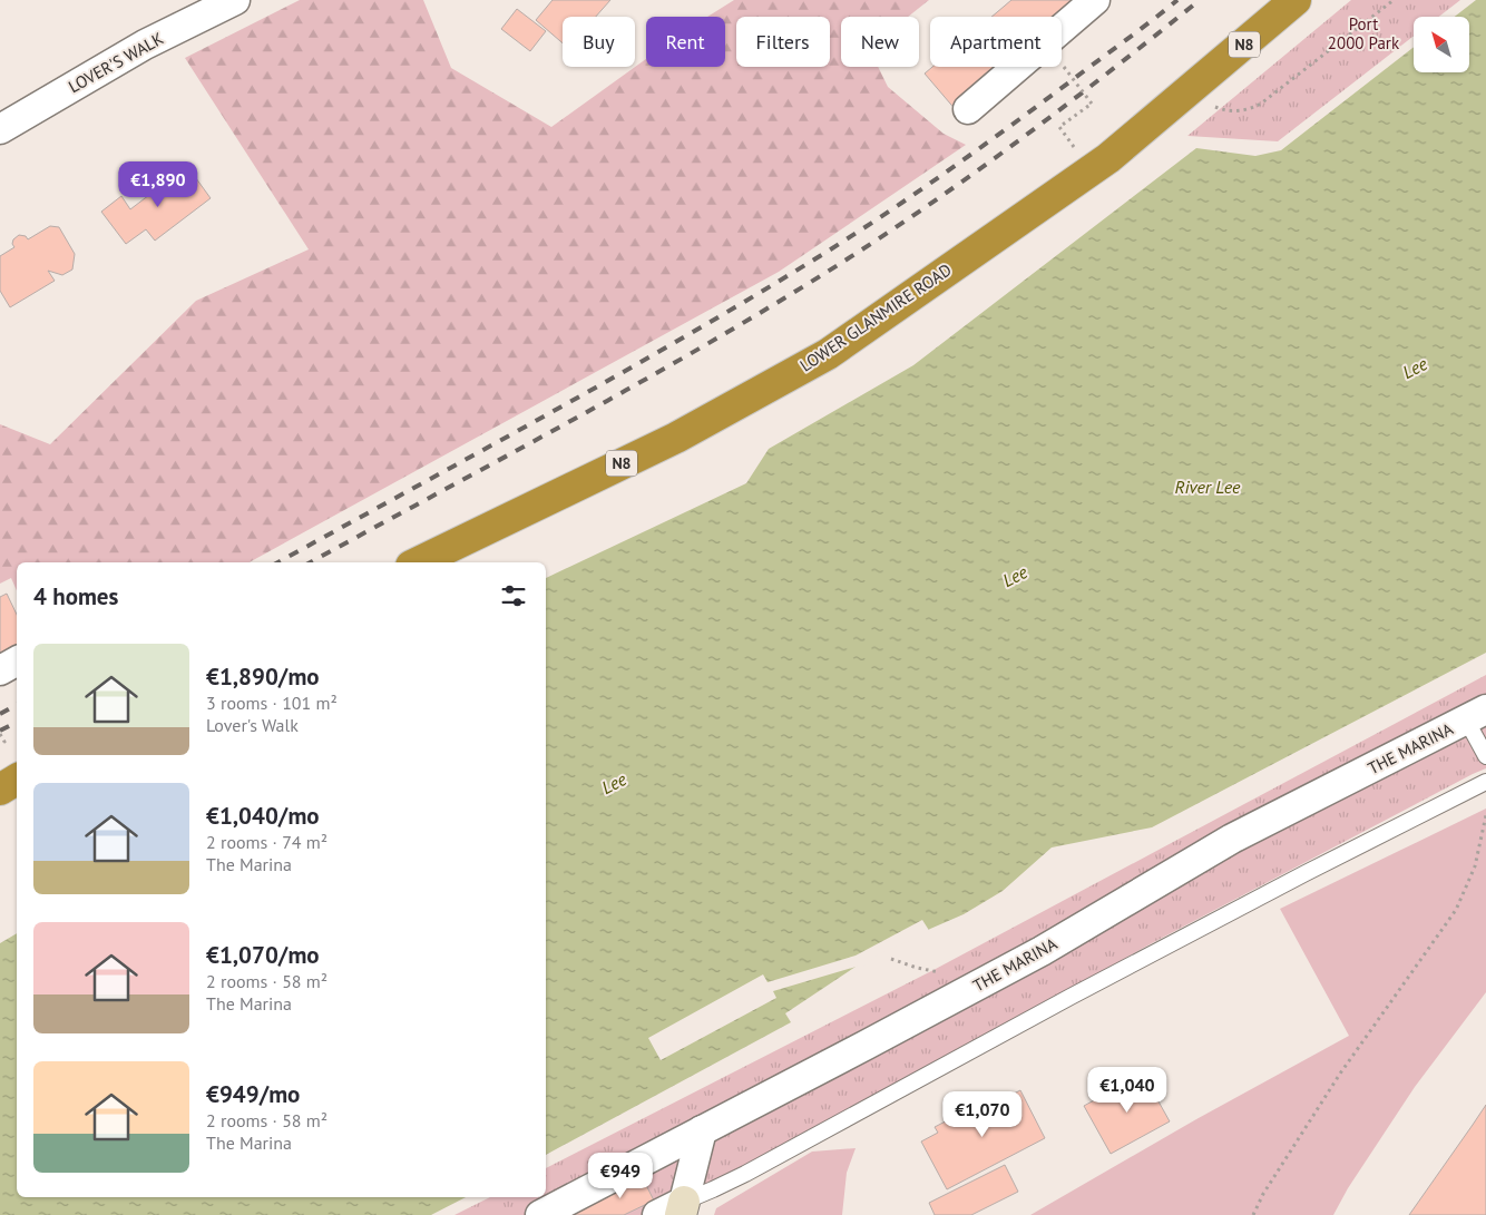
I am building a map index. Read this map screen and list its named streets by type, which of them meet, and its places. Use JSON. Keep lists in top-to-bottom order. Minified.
{"streets":{"highway":["N8","LOWER GLANMIRE ROAD"],"street":["LOVER'S WALK","THE MARINA"]},"water":["Lee","River Lee"],"parks":["Port 2000 Park"],"north":"top left","page":{"chip":["Buy","Rent","Filters","New","Apartment"],"price":["€1,890","€1,040","€1,070","€949"],"heading":"4 homes","list":[{"name":"€1,890/mo","note":"3 rooms · 101 m² · Lover's Walk"},{"name":"€1,040/mo","note":"2 rooms · 74 m² · The Marina"},{"name":"€1,070/mo","note":"2 rooms · 58 m² · The Marina"},{"name":"€949/mo","note":"2 rooms · 58 m² · The Marina"}]}}
